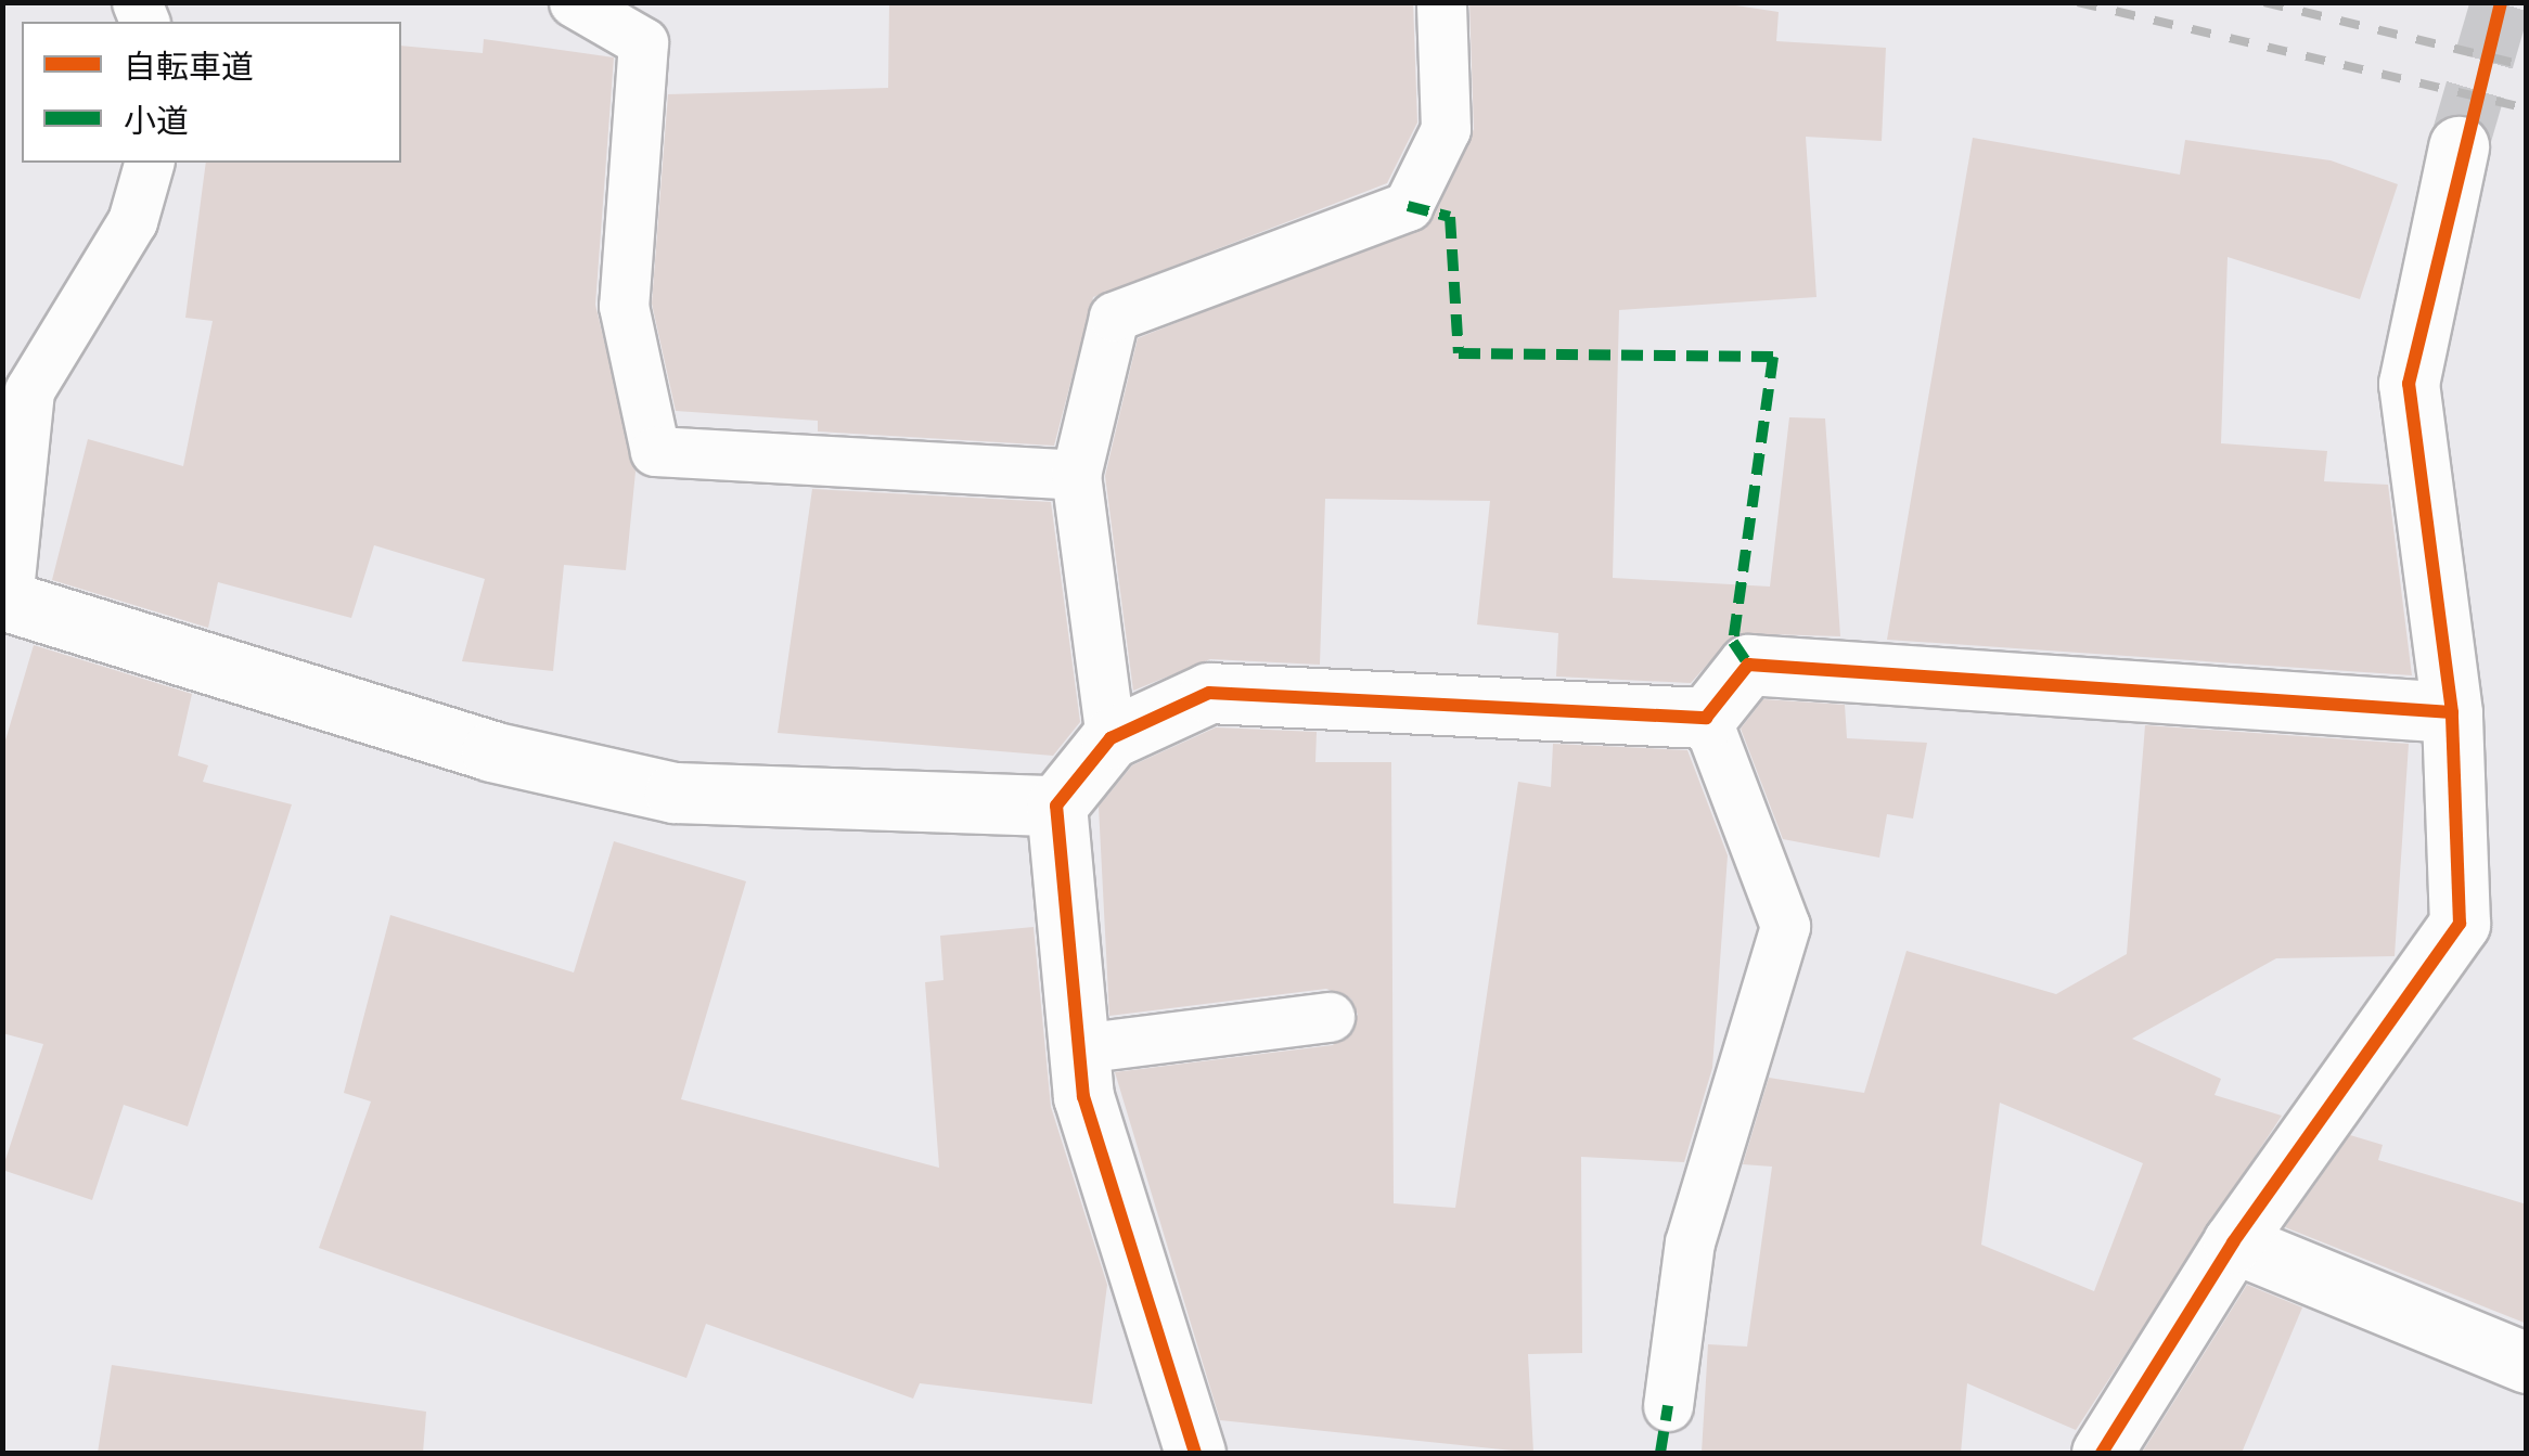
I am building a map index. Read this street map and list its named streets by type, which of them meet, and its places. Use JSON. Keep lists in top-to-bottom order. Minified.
{"legend":["自転車道","小道"]}
